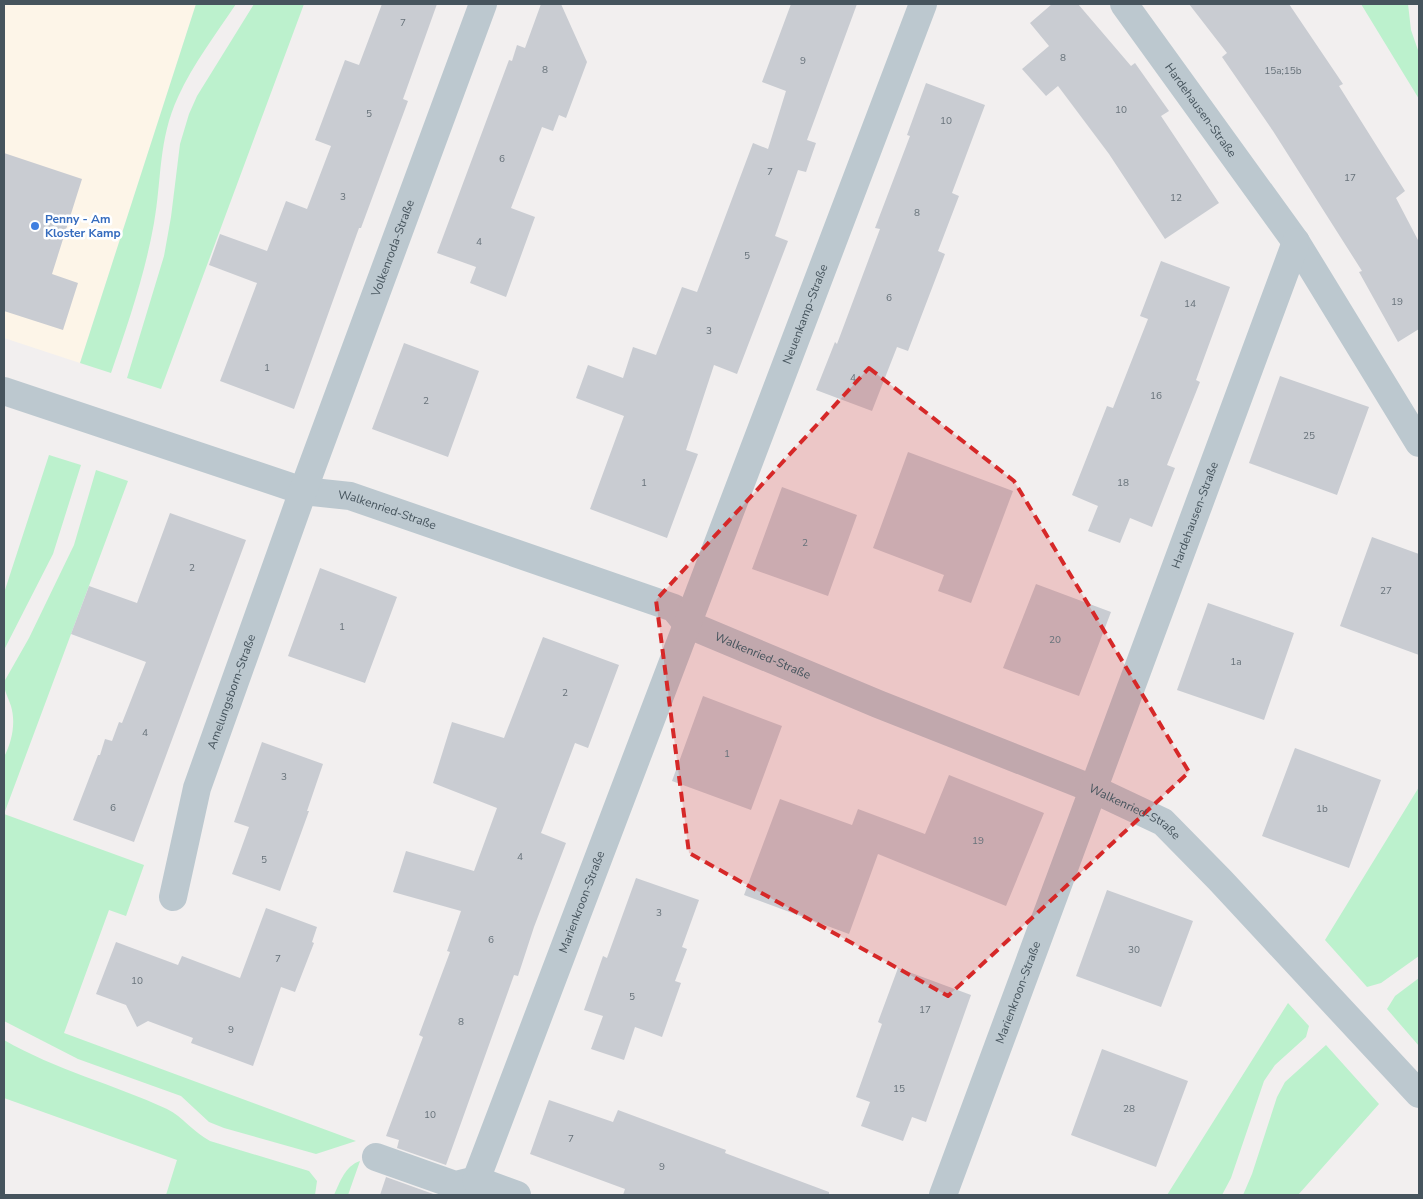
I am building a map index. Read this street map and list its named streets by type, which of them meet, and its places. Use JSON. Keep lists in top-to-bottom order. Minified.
{"streets":{"street":["Hardehausen-Straße","Volkenroda-Straße","Neuenkamp-Straße","Walkenried-Straße","Amelungsborn-Straße","Marienkroon-Straße"]},"crossings":[["Hardehausen-Straße","Walkenried-Straße"],["Hardehausen-Straße","Marienkroon-Straße"],["Volkenroda-Straße","Walkenried-Straße"],["Volkenroda-Straße","Amelungsborn-Straße"],["Neuenkamp-Straße","Walkenried-Straße"],["Neuenkamp-Straße","Marienkroon-Straße"],["Walkenried-Straße","Amelungsborn-Straße"],["Walkenried-Straße","Marienkroon-Straße"]],"places":["Penny - Am Kloster Kamp"],"house_numbers":["7","8","9","8","15a;15b","10","5","10","6","7","17","3","12","8","4","5","6","19","14","3","1","4","16","2","25","1","18","2","2","27","1","20","1a","2","4","1","3","6","1b","19","4","5","3","6","30","7","10","5","17","8","9","15","28","10","7","9"]}
